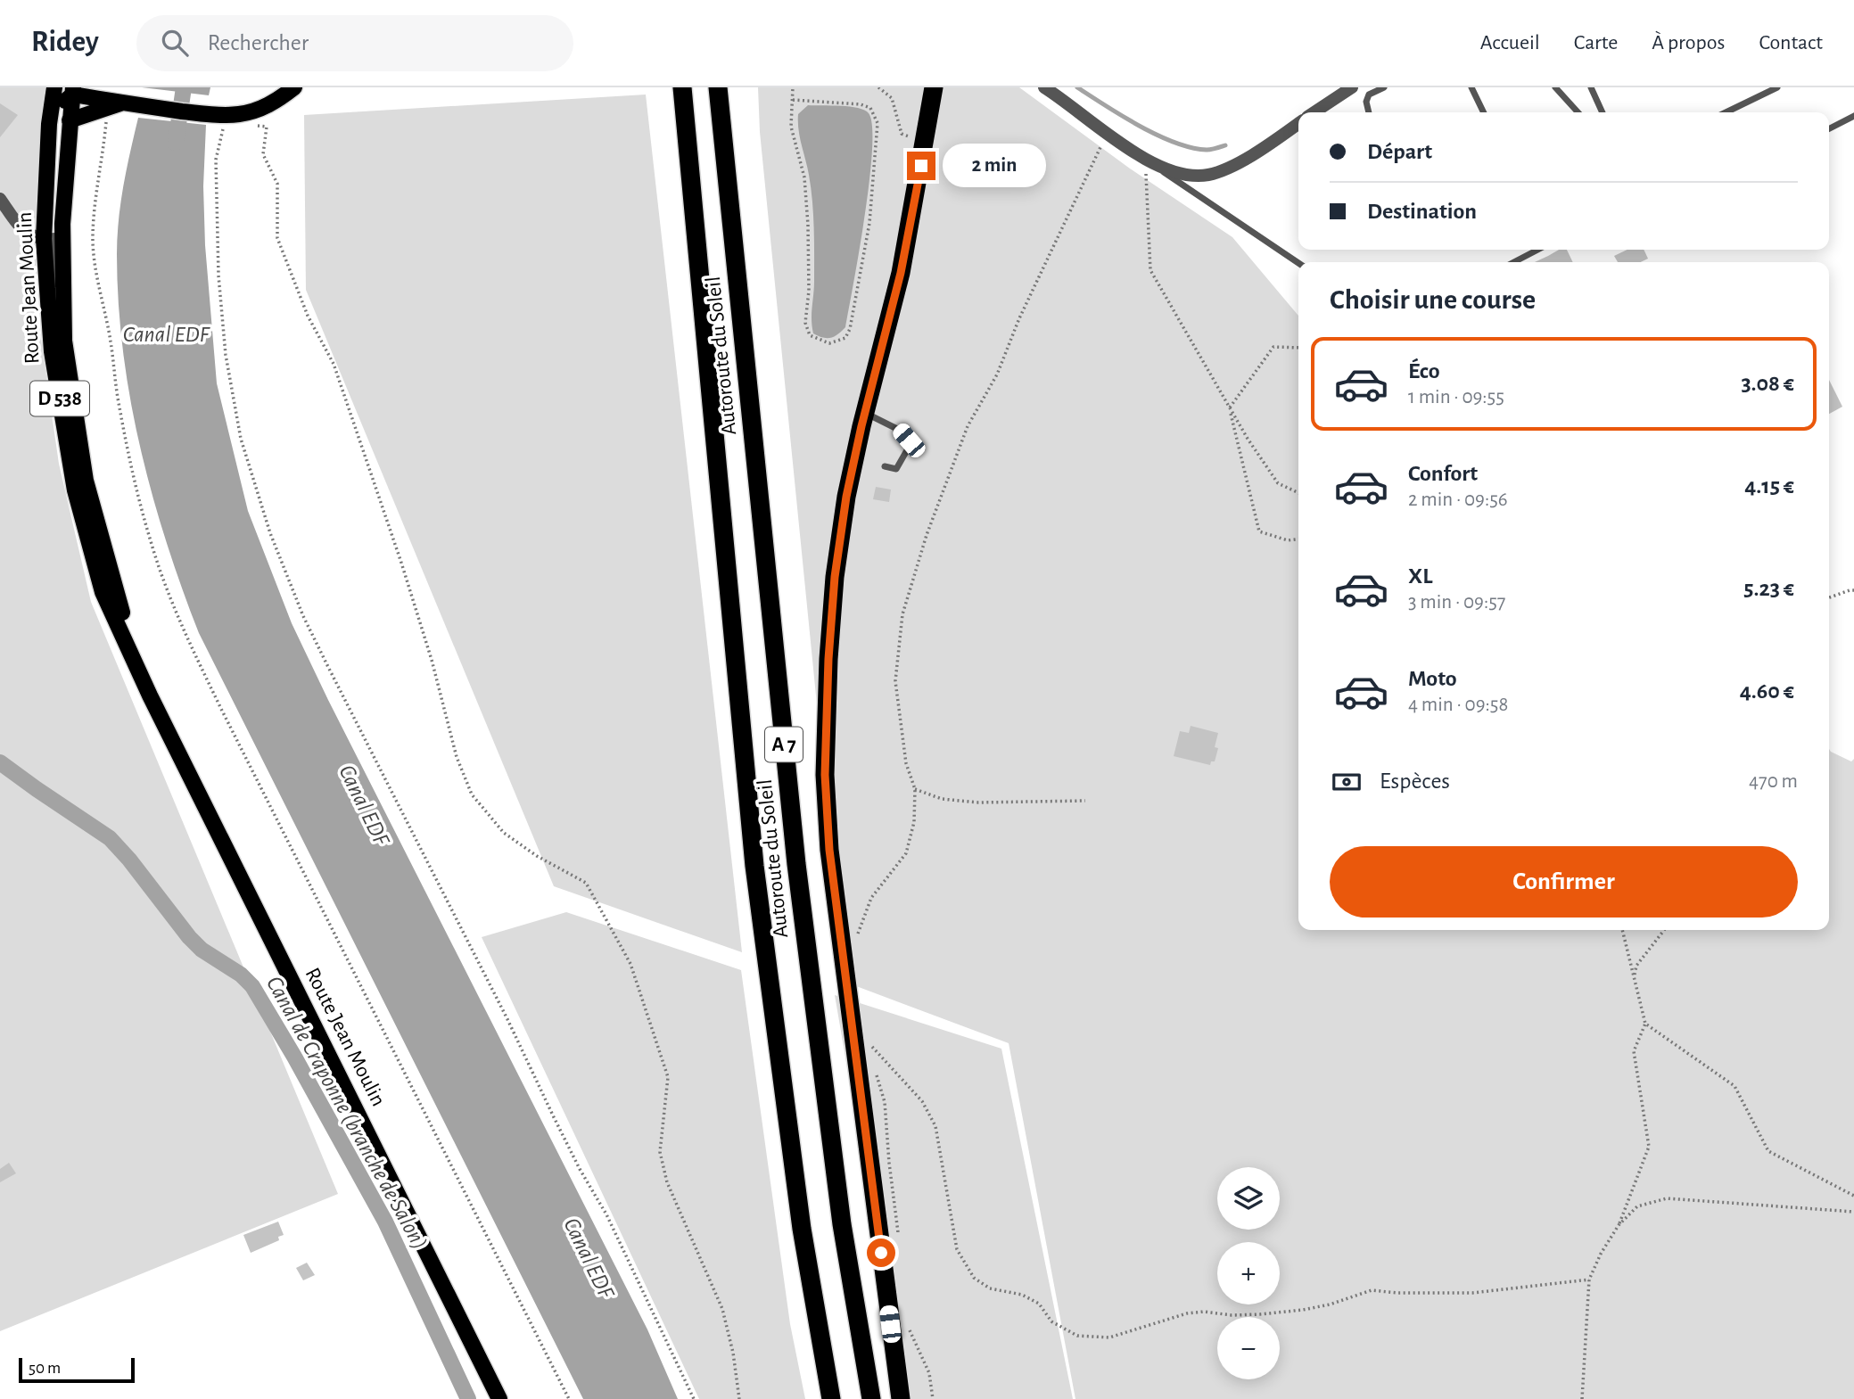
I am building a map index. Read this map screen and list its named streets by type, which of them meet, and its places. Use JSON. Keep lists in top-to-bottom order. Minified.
{"streets":{"highway":["Autoroute du Soleil","A 7"],"main road":["Route Jean Moulin","D 538"]},"crossings":[["Route Jean Moulin","D 538"]],"water":["Canal EDF","Canal de Craponne (branche de Salon)"],"scale_bar":"50 m","page":{"header":"Ridey","search":"Rechercher","nav":["Accueil","Carte","À propos","Contact"],"banner":["Départ","Destination"],"bubble":"2 min","heading":"Choisir une course","list":[{"name":"Éco","note":"1 min · 09:55","value":"3.08 €"},{"name":"Confort","note":"2 min · 09:56","value":"4.15 €"},{"name":"XL","note":"3 min · 09:57","value":"5.23 €"},{"name":"Moto","note":"4 min · 09:58","value":"4.60 €"}],"pay":["Espèces","470 m"],"buttons":"Confirmer","map_buttons":["+","−"],"scale":"50 m"}}
